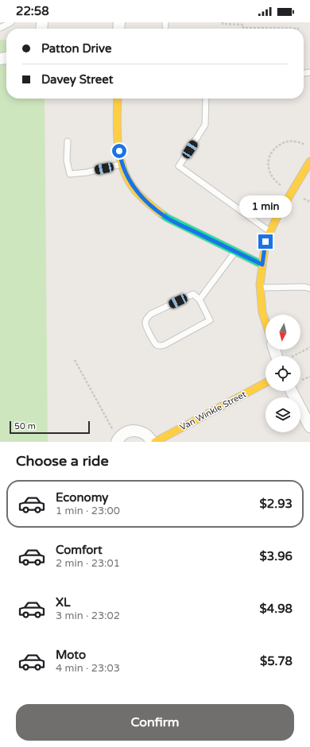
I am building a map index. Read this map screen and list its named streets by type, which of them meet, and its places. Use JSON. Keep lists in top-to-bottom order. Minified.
{"streets":{"street":["Van Winkle Street"]},"scale_bar":"50 m","north":"bottom","page":{"status":"22:58","banner":["Patton Drive","Davey Street"],"bubble":"1 min","scale":"50 m","heading":"Choose a ride","list":[{"name":"Economy","note":"1 min · 23:00","value":"$2.93"},{"name":"Comfort","note":"2 min · 23:01","value":"$3.96"},{"name":"XL","note":"3 min · 23:02","value":"$4.98"},{"name":"Moto","note":"4 min · 23:03","value":"$5.78"}],"buttons":"Confirm"}}
